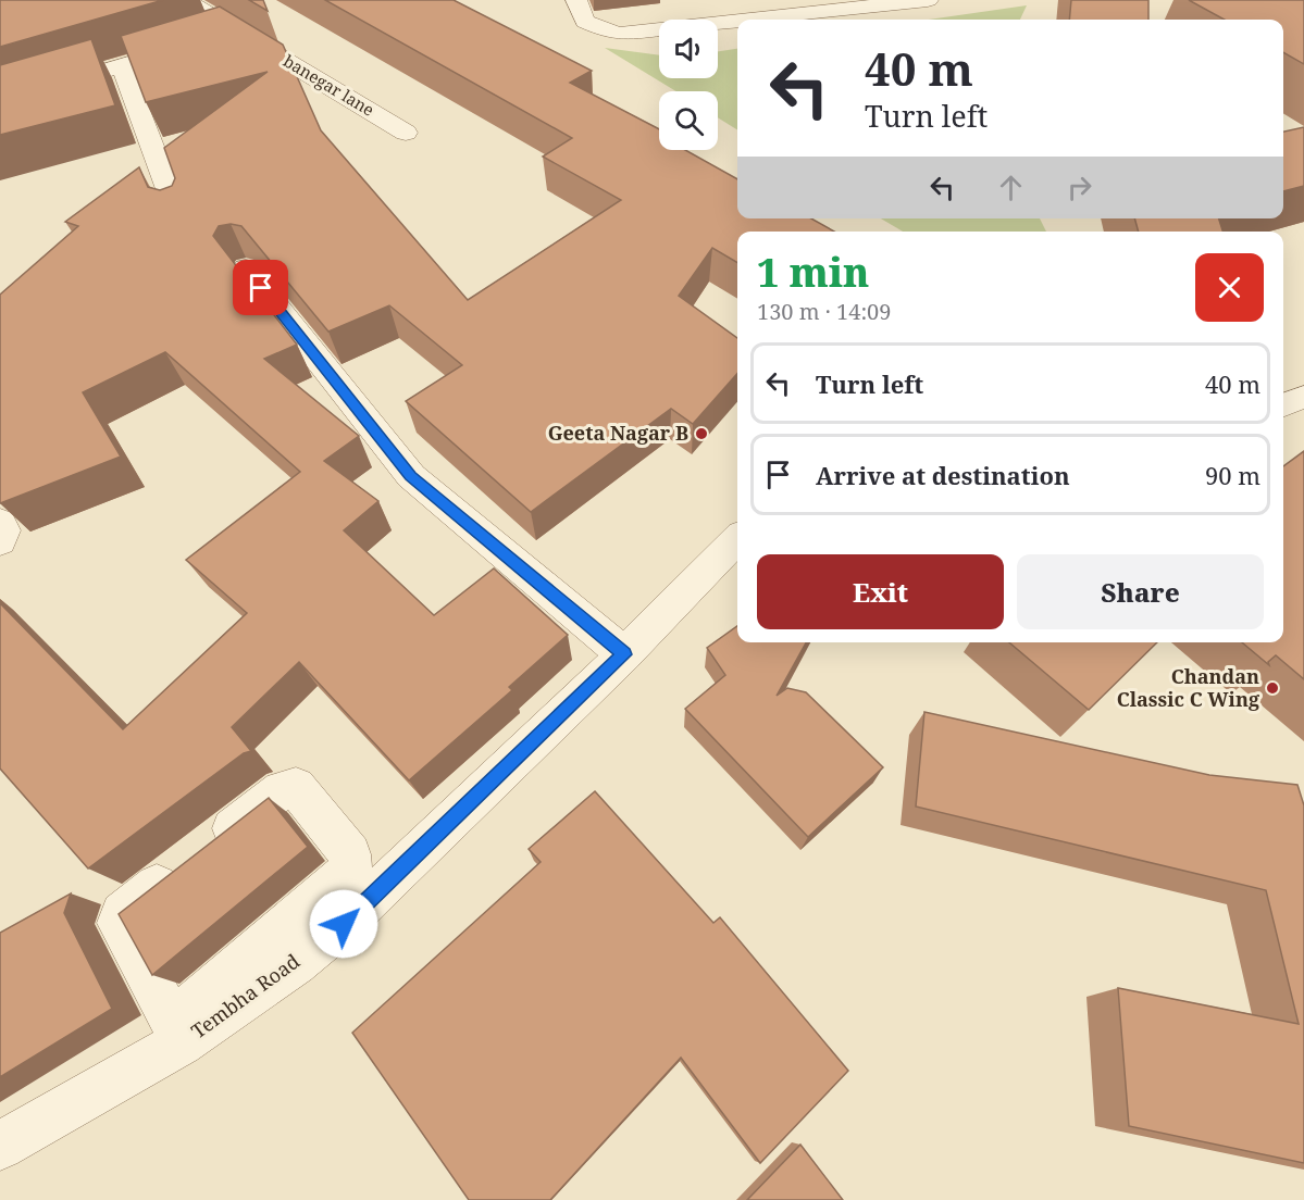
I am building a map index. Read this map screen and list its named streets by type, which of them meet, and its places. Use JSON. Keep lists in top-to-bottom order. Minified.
{"streets":{"street":["banegar lane","Tembha Road"]},"places":["Geeta Nagar B","Chandan Classic C Wing"],"page":{"turn":["40 m","Turn left"],"heading":["1 min","130 m · 14:09"],"list":[{"name":"Turn left","value":"40 m"},{"name":"Arrive at destination","value":"90 m"}],"buttons":["Exit","Share"]}}
